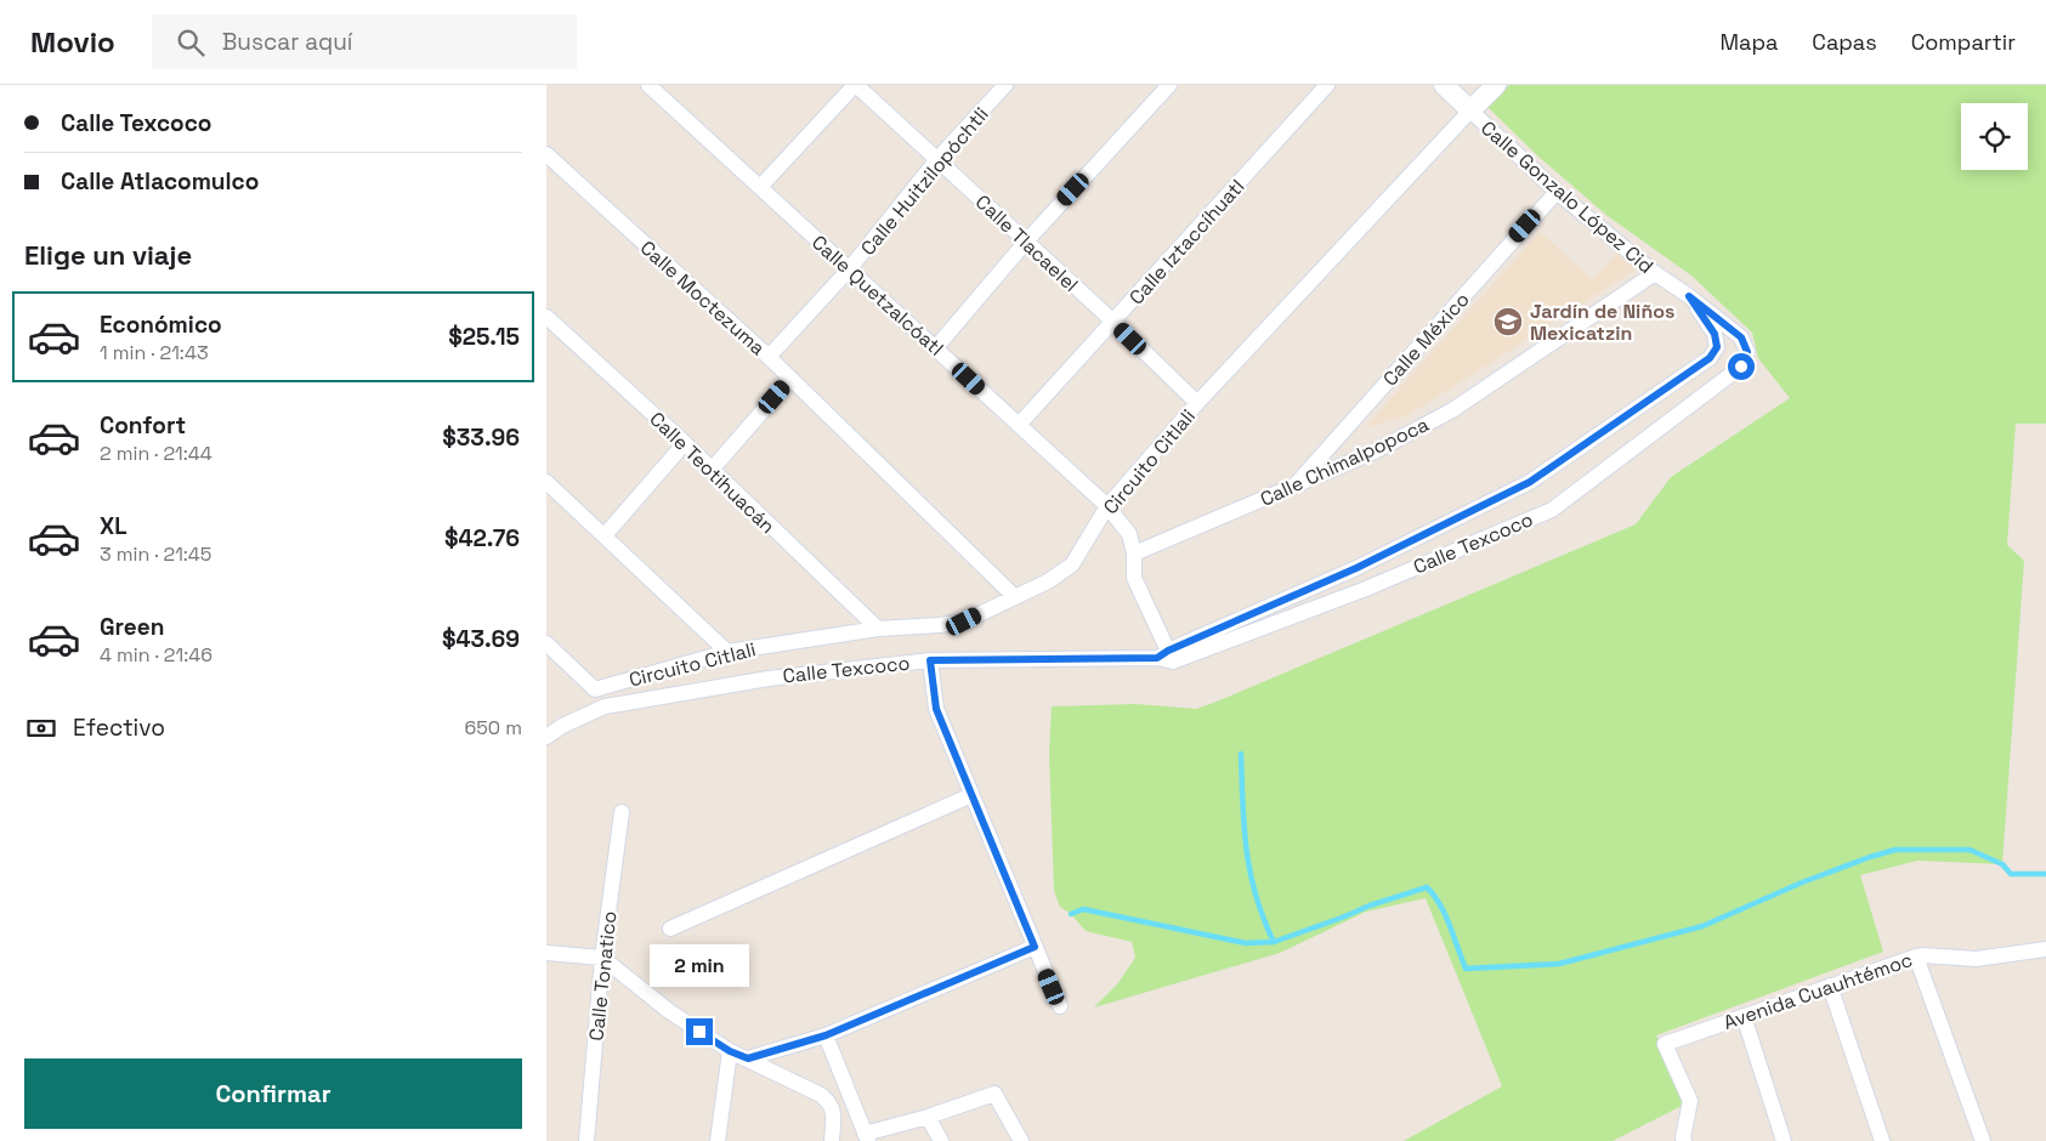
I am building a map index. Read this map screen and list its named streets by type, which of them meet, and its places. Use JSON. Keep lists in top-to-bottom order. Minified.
{"streets":{"street":["Calle Huitzilopóchtli","Calle Gonzalo López Cid","Calle Iztaccíhuatl","Calle Tlacaelel","Calle Quetzalcóatl","Calle Moctezuma","Calle México","Circuito Citlali","Calle Chimalpopoca","Calle Teotihuacán","Calle Texcoco","Calle Tonatico","Avenida Cuauhtémoc"]},"crossings":[["Calle Huitzilopóchtli","Calle Tlacaelel"],["Calle Huitzilopóchtli","Calle Quetzalcóatl"],["Calle Huitzilopóchtli","Calle Moctezuma"],["Calle Gonzalo López Cid","Calle México"],["Calle Gonzalo López Cid","Circuito Citlali"],["Calle Gonzalo López Cid","Calle Chimalpopoca"],["Calle Gonzalo López Cid","Calle Texcoco"],["Calle Iztaccíhuatl","Calle Tlacaelel"],["Calle Iztaccíhuatl","Calle Quetzalcóatl"],["Calle Tlacaelel","Circuito Citlali"],["Calle Quetzalcóatl","Circuito Citlali"],["Calle Quetzalcóatl","Calle Chimalpopoca"],["Calle Moctezuma","Circuito Citlali"],["Calle México","Calle Chimalpopoca"],["Circuito Citlali","Calle Teotihuacán"]],"places":{"school or university":["Jardín de Niños Mexicatzin"]},"page":{"header":"Movio","search":"Buscar aquí","nav":["Mapa","Capas","Compartir"],"banner":["Calle Texcoco","Calle Atlacomulco"],"heading":"Elige un viaje","list":[{"name":"Económico","note":"1 min · 21:43","value":"$25.15"},{"name":"Confort","note":"2 min · 21:44","value":"$33.96"},{"name":"XL","note":"3 min · 21:45","value":"$42.76"},{"name":"Green","note":"4 min · 21:46","value":"$43.69"}],"pay":["Efectivo","650 m"],"bubble":"2 min","buttons":"Confirmar"}}
